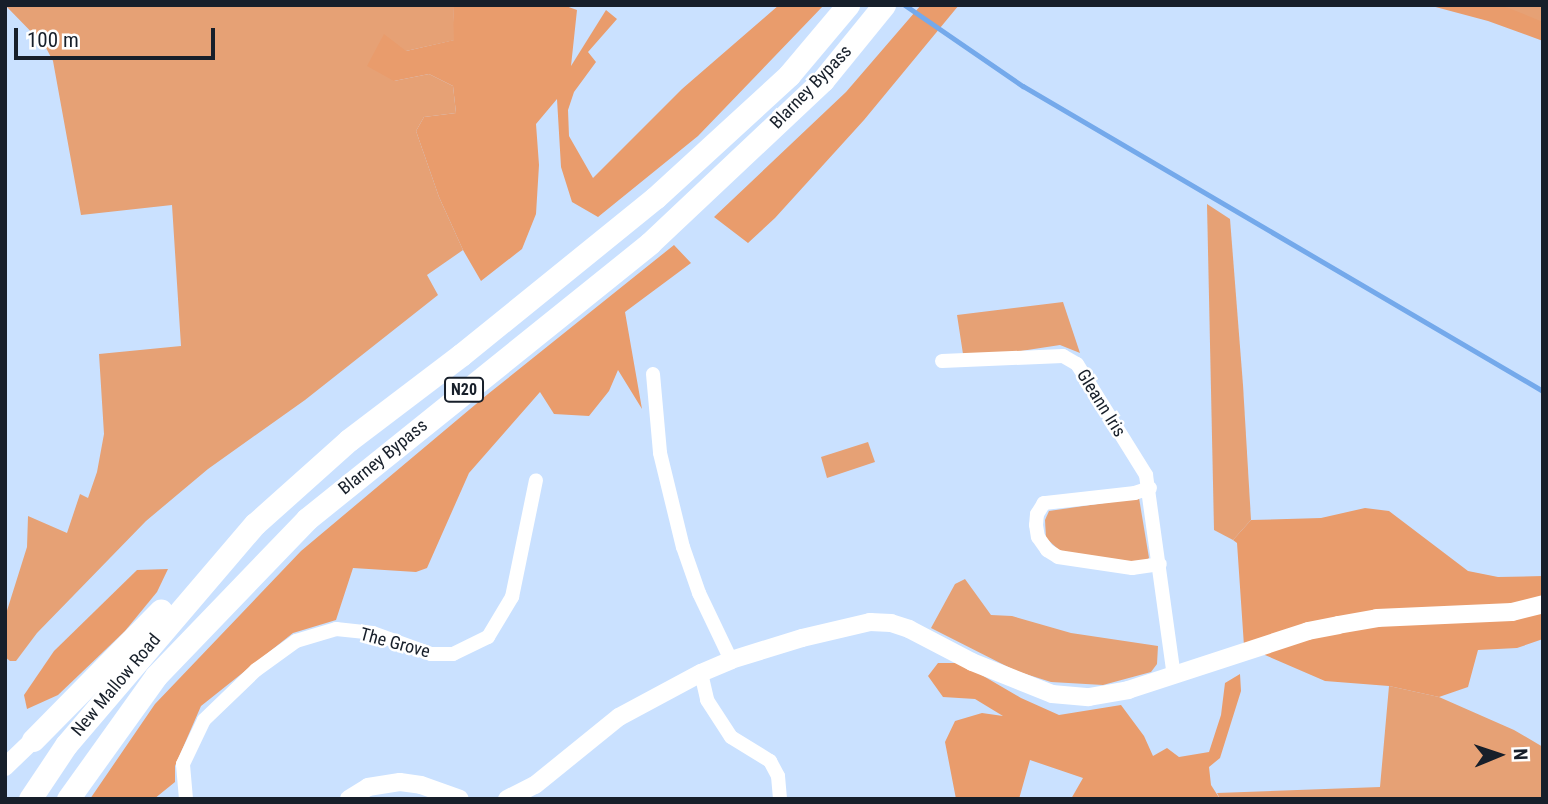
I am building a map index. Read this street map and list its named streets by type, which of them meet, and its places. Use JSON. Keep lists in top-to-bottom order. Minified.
{"streets":{"highway":["Blarney Bypass","N20","New Mallow Road"],"street":["Gleann Iris","The Grove"]},"crossings":[["Blarney Bypass","N20"],["Blarney Bypass","New Mallow Road"],["N20","New Mallow Road"]],"scale_bar":"100 m","north":"right"}
